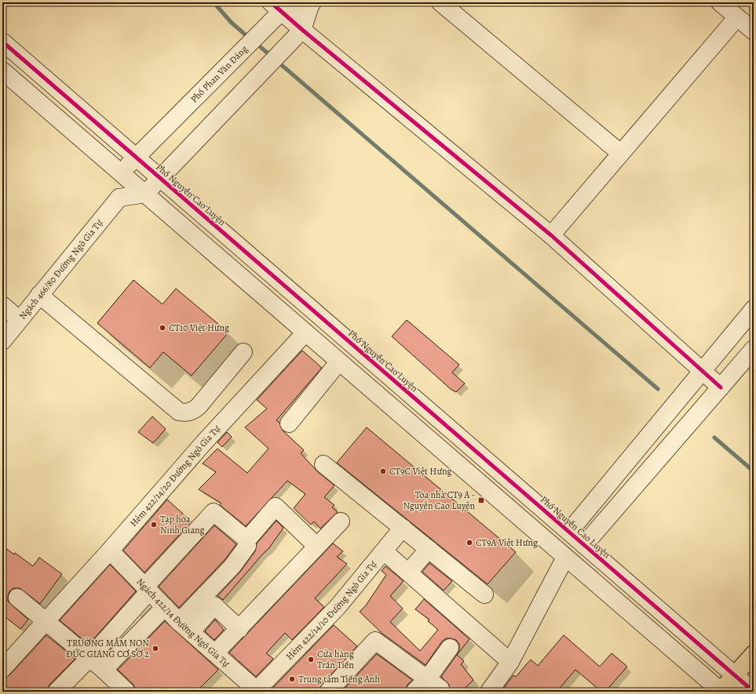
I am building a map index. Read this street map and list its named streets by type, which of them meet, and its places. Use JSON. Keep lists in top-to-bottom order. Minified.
{"streets":{"street":["Phố Phan Văn Đáng","Phố Nguyễn Cao Luyện","Ngách 466/80 Đường Ngô Gia Tự","Hẻm 422/14/20 Đường Ngô Gia Tự","Hẻm 422/14/10 Đường Ngô Gia Tự","Ngách 422/14 Đường Ngô Gia Tự"]},"crossings":[["Phố Phan Văn Đáng","Phố Nguyễn Cao Luyện"],["Hẻm 422/14/20 Đường Ngô Gia Tự","Ngách 422/14 Đường Ngô Gia Tự"],["Hẻm 422/14/10 Đường Ngô Gia Tự","Ngách 422/14 Đường Ngô Gia Tự"]],"places":{"other":["CT10 Việt Hưng","CT9C Việt Hưng","Tạp hóa Ninh Giang","CT9A Việt Hưng","TRƯỜNG MẦM NON ĐỨC GIANG CƠ SỞ 2","Cửa hàng Trần Tiến","Trung tâm Tiếng Anh"],"transit":["Tòa nhà CT9 A - Nguyễn Cao Luyện"]}}
